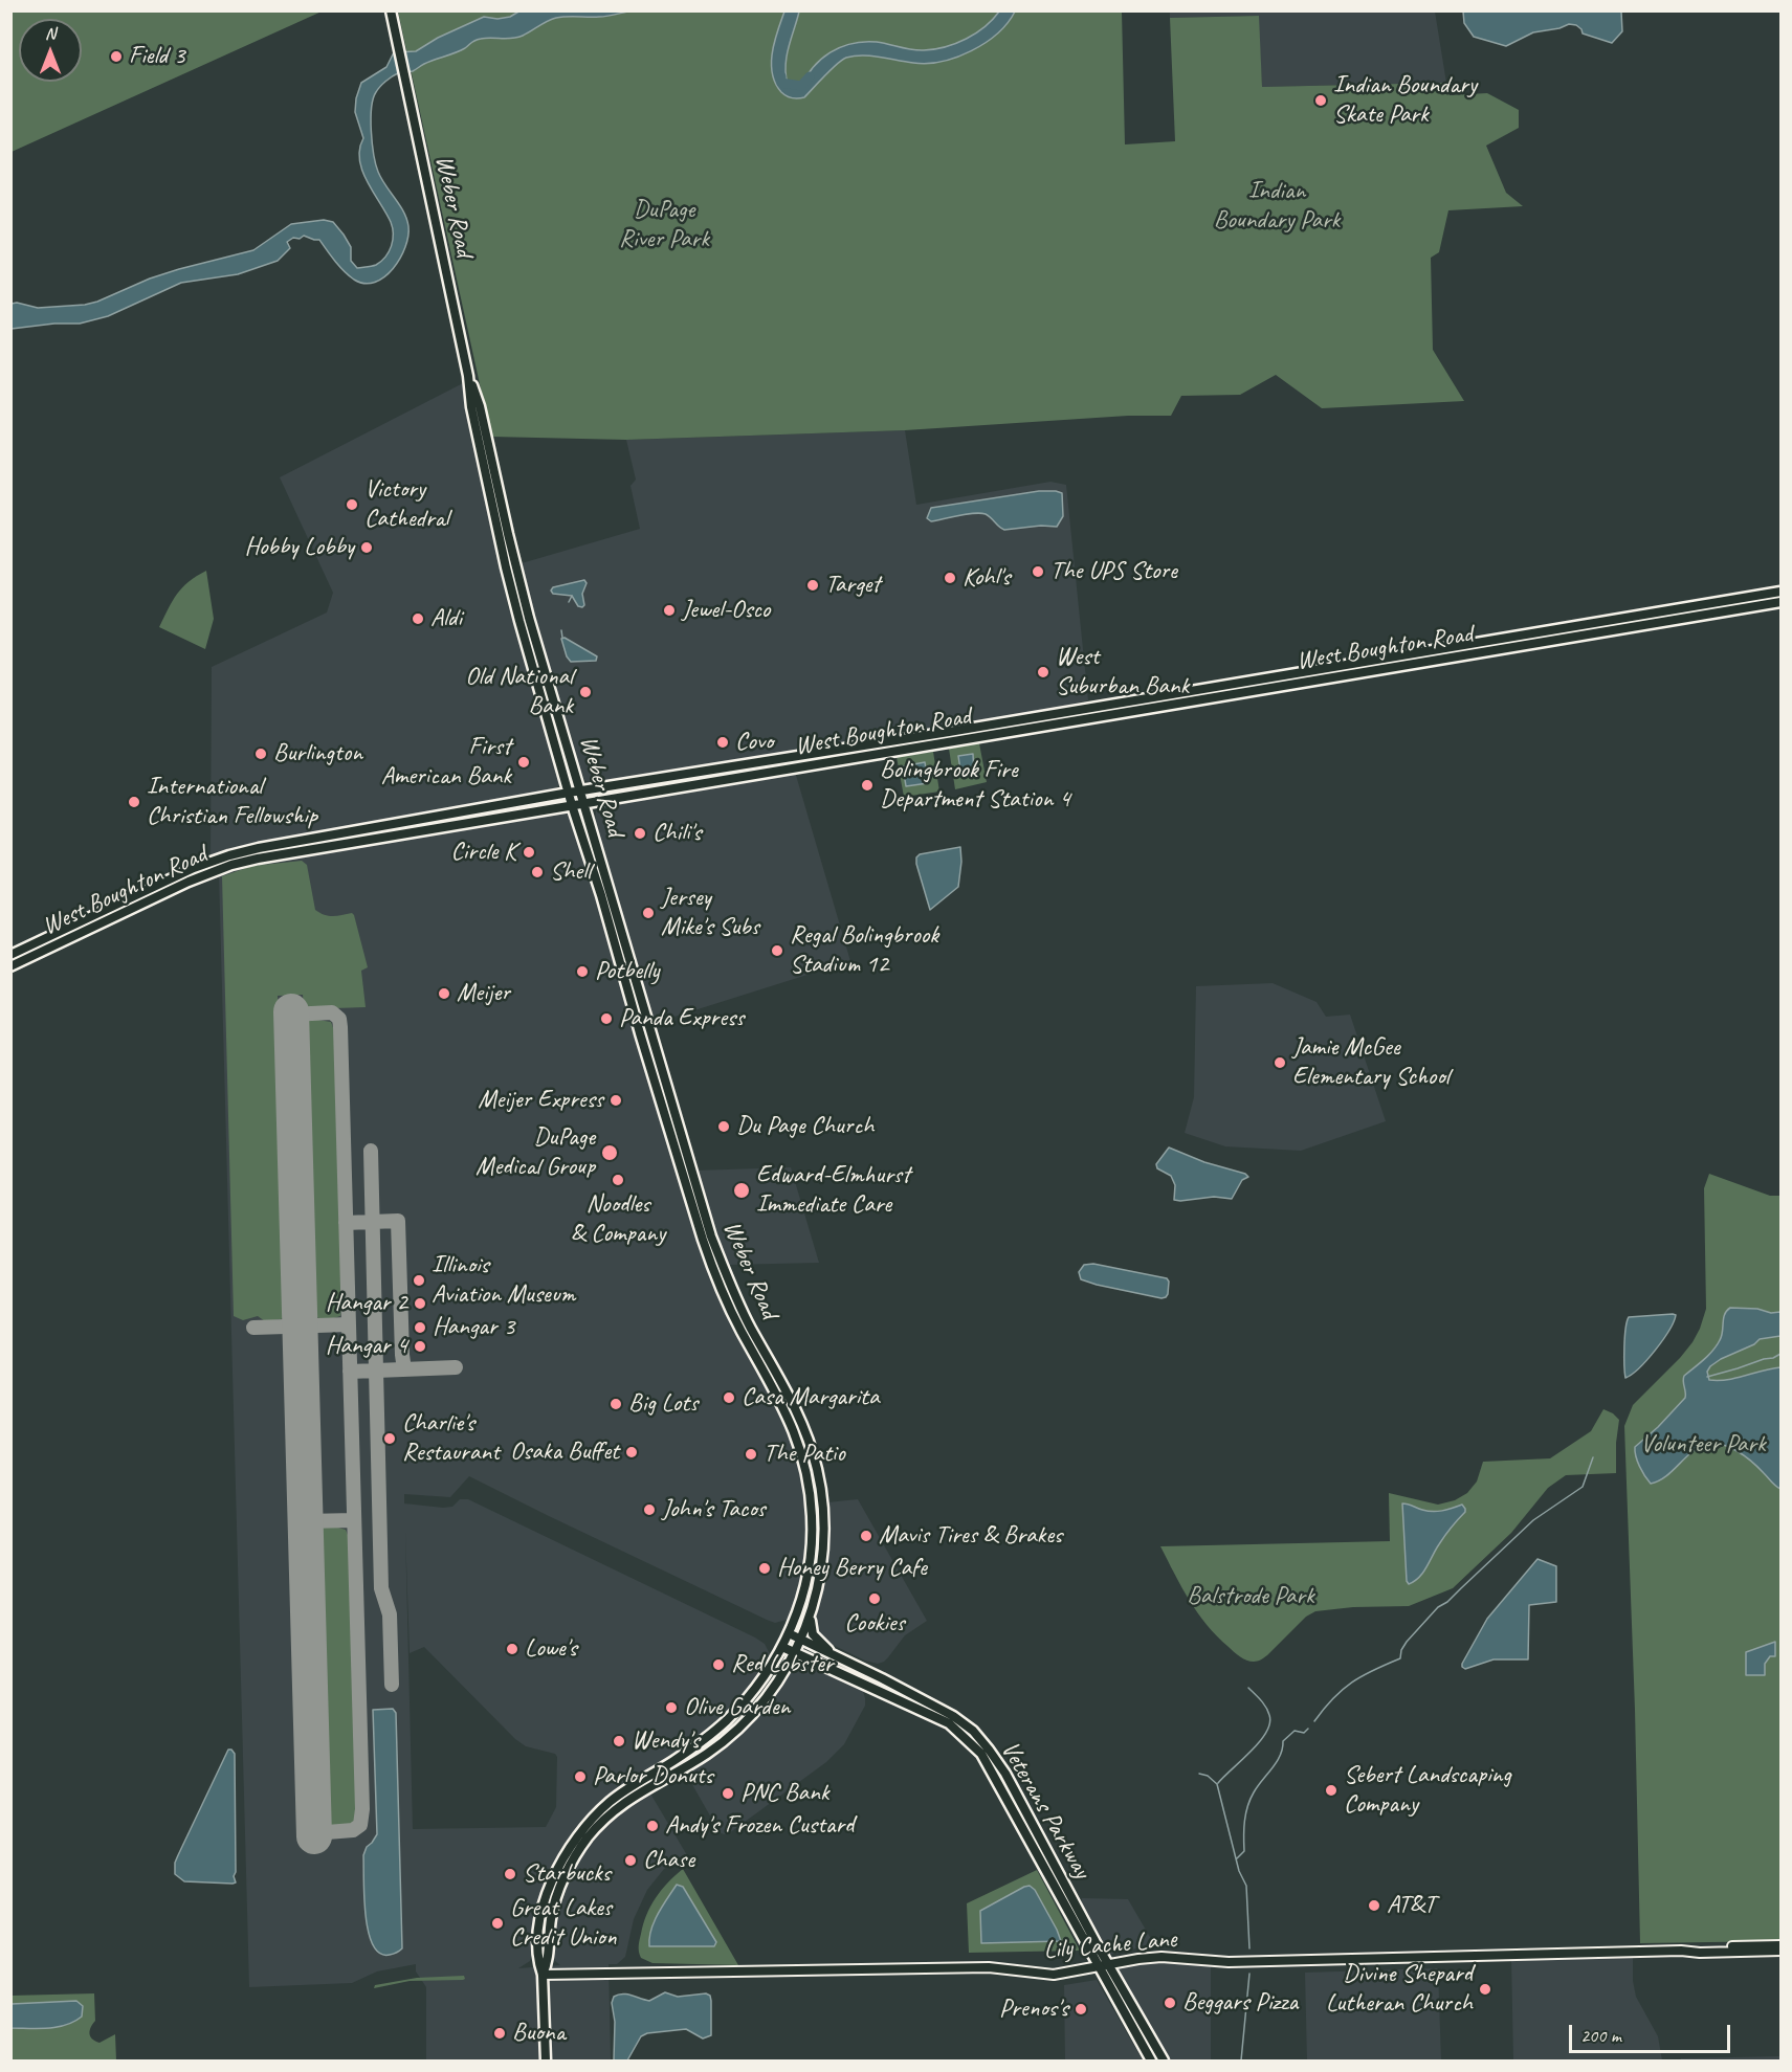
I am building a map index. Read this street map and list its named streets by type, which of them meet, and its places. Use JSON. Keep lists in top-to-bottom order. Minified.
{"streets":{"main road":["Weber Road","West Boughton Road","Veterans Parkway"],"street":["Lily Cache Lane"]},"crossings":[["Weber Road","West Boughton Road"],["Weber Road","Veterans Parkway"],["Weber Road","Lily Cache Lane"],["Veterans Parkway","Lily Cache Lane"]],"parks":["Indian Boundary Park","DuPage River Park","Volunteer Park","Balstrode Park"],"places":["Field 3","Indian Boundary Skate Park","Victory Cathedral","Hobby Lobby","The UPS Store","Kohl's","Target","Jewel-Osco","Aldi","West Suburban Bank","Old National Bank","Covo","Burlington","First American Bank","Bolingbrook Fire Department Station 4","International Christian Fellowship","Chili's","Circle K","Shell","Jersey Mike's Subs","Regal Bolingbrook Stadium 12","Potbelly","Meijer","Panda Express","Jamie McGee Elementary School","Meijer Express","Du Page Church","DuPage Medical Group","Noodles & Company","Edward-Elmhurst Immediate Care","Illinois Aviation Museum","Hangar 2","Hangar 3","Hangar 4","Casa Margarita","Big Lots","Charlie's Restaurant","Osaka Buffet","The Patio","John's Tacos","Mavis Tires & Brakes","Honey Berry Cafe","Cookies","Lowe's","Red Lobster","Olive Garden","Wendy's","Parlor Donuts","Sebert Landscaping Company","PNC Bank","Andy's Frozen Custard","Chase","Starbucks","AT&T","Great Lakes Credit Union","Divine Shepard Lutheran Church","Beggars Pizza","Prenos's","Buona"],"scale_bar":"200 m","north":"top"}
